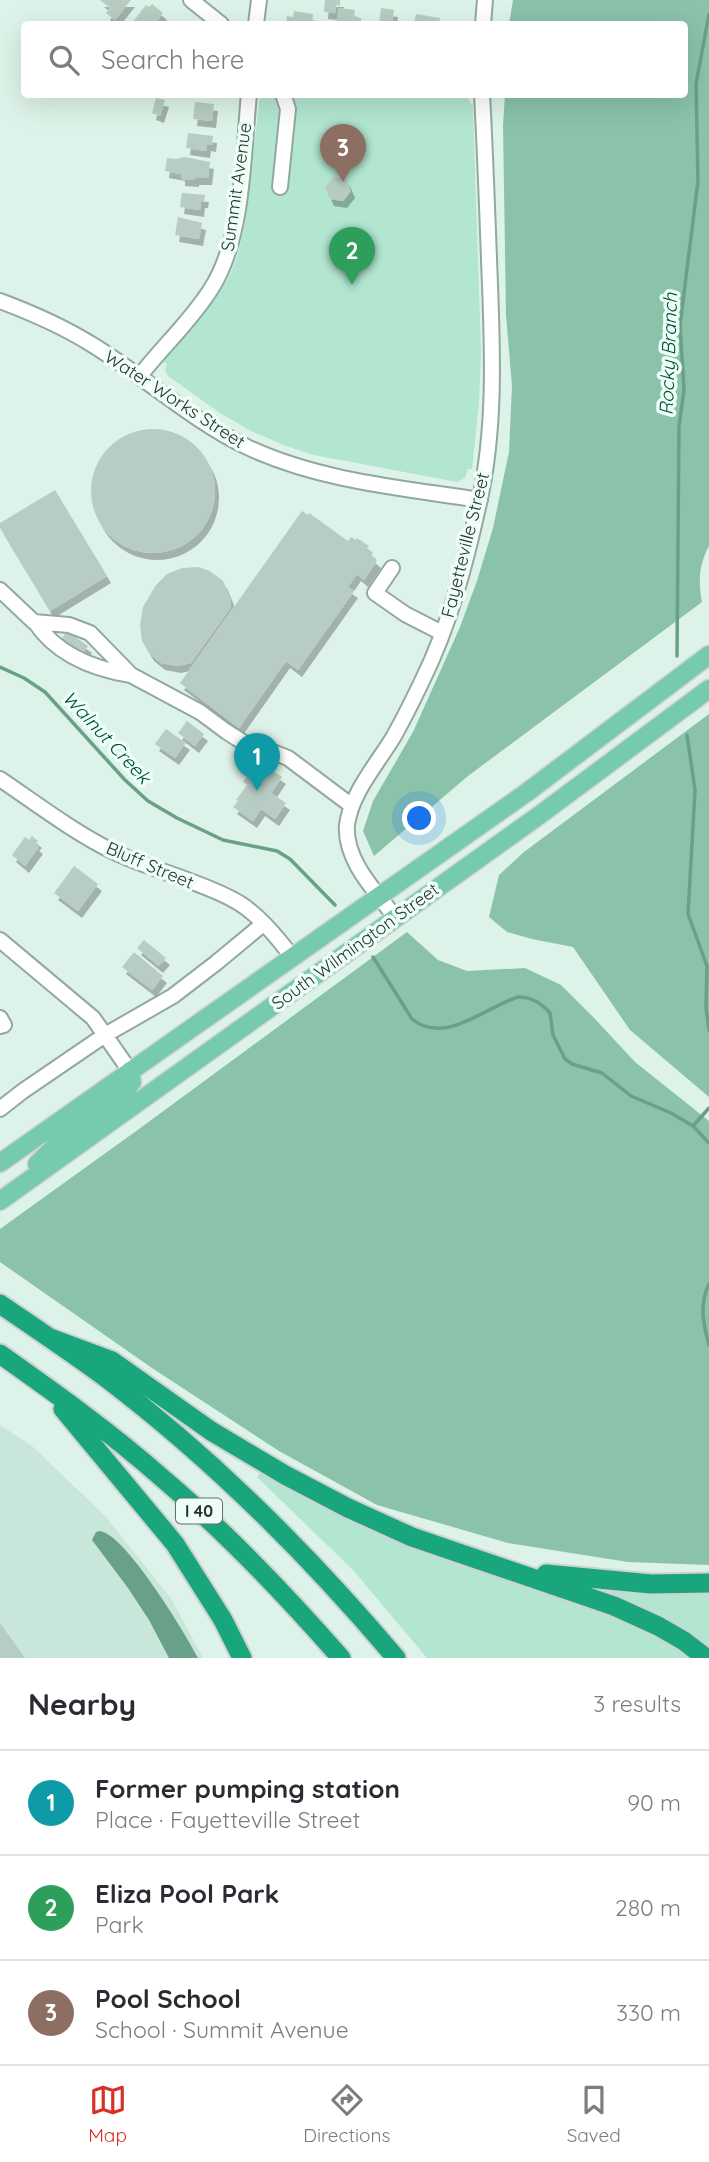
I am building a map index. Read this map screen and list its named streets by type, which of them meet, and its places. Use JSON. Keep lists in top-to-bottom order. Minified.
{"streets":{"highway":["I 40"],"main road":["South Wilmington Street"],"street":["Summit Avenue","Water Works Street","Fayetteville Street","Bluff Street"]},"crossings":[["Summit Avenue","Water Works Street"],["Water Works Street","Fayetteville Street"],["Fayetteville Street","South Wilmington Street"],["Bluff Street","South Wilmington Street"]],"water":["Rocky Branch","Walnut Creek"],"page":{"search":"Search here","pins":["3","2","1"],"heading":["Nearby","3 results"],"list":[{"mark":"1","name":"Former pumping station","note":"Place · Fayetteville Street","value":"90 m"},{"mark":"2","name":"Eliza Pool Park","note":"Park","value":"280 m"},{"mark":"3","name":"Pool School","note":"School · Summit Avenue","value":"330 m"}],"nav":["Map","Directions","Saved"]}}
